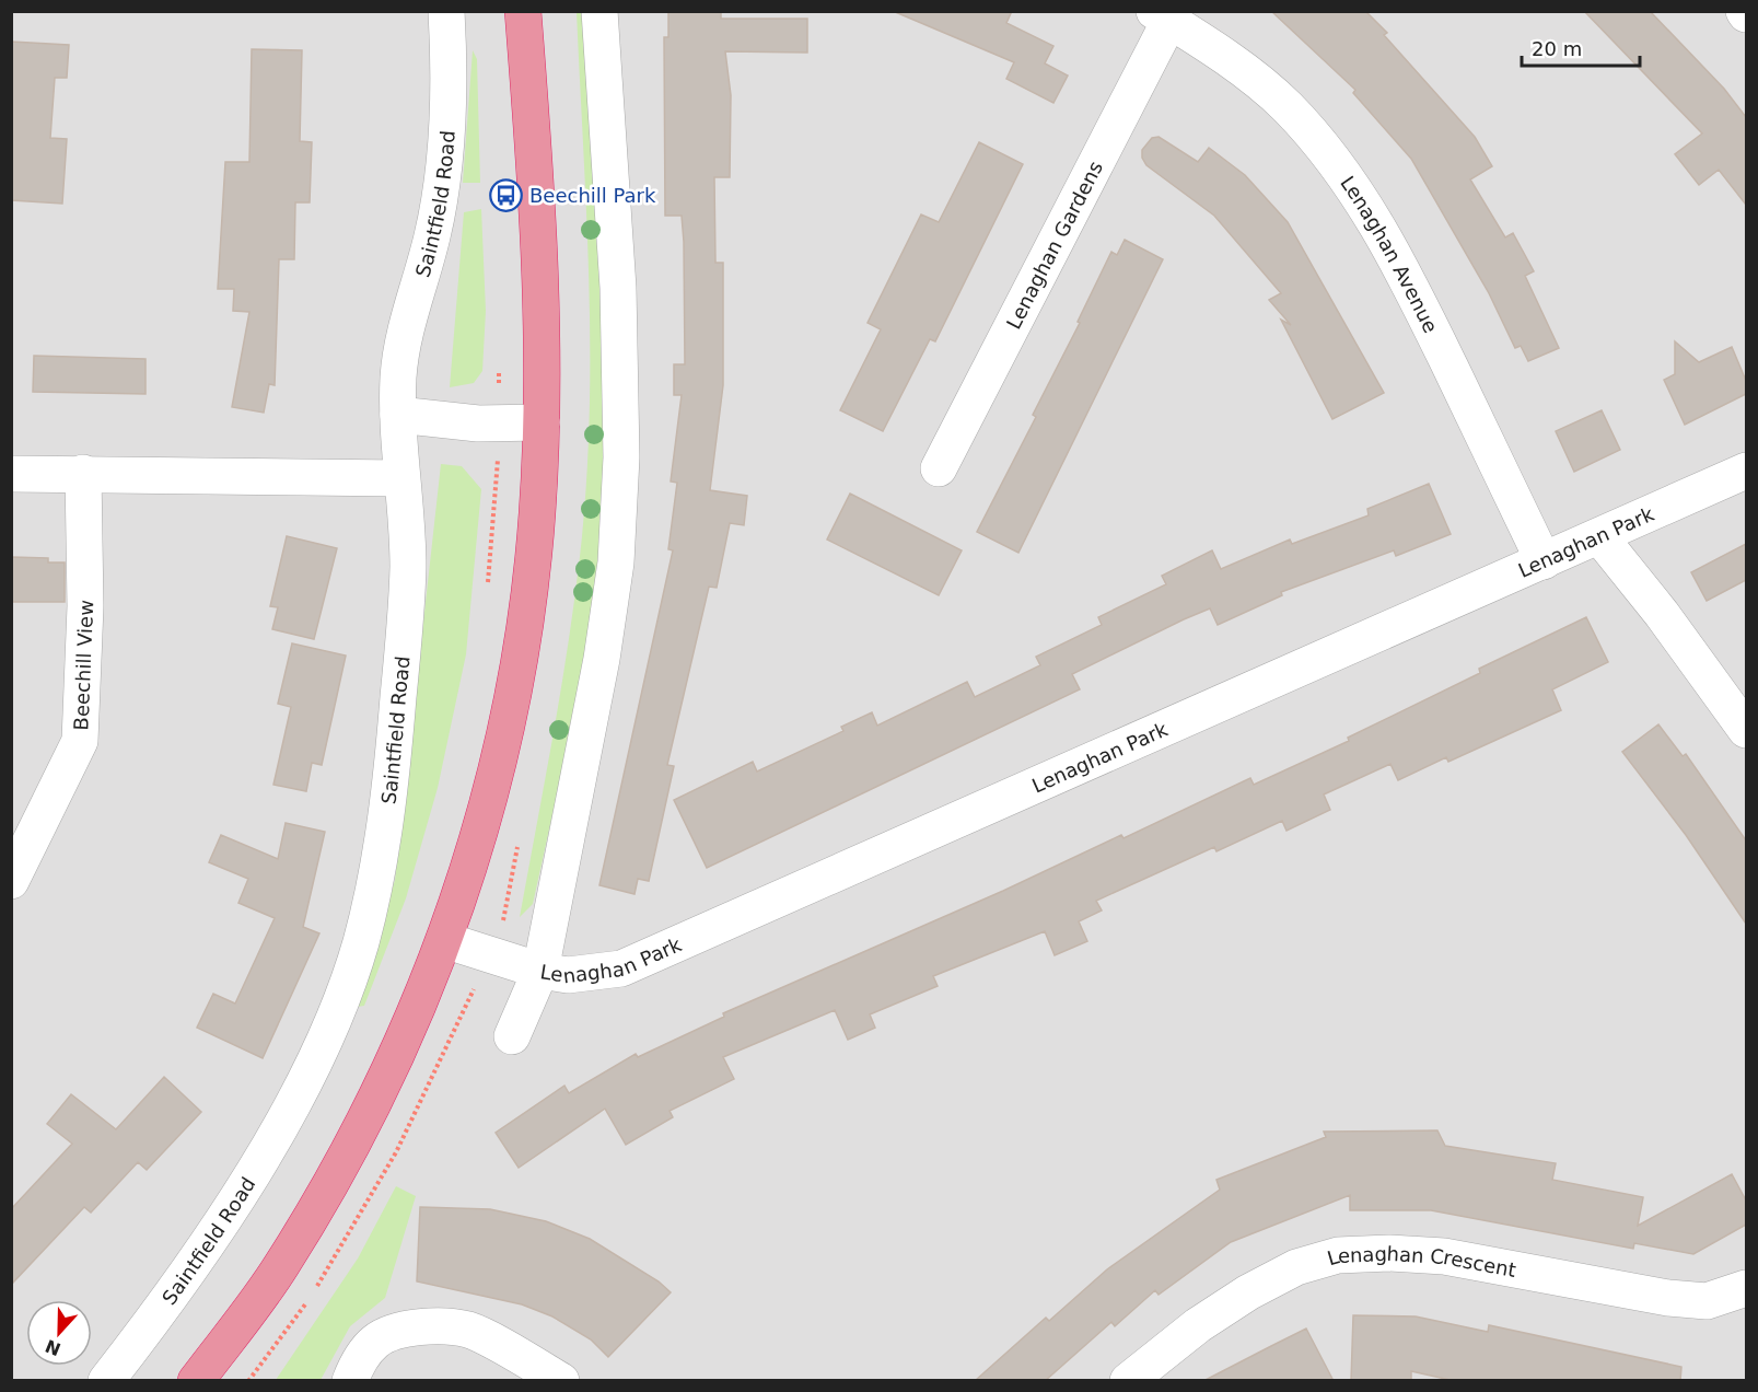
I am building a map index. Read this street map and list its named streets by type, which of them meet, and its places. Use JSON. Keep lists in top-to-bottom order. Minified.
{"streets":{"street":["Saintfield Road","Lenaghan Gardens","Lenaghan Avenue","Lenaghan Park","Beechill View","Lenaghan Crescent"]},"crossings":[["Lenaghan Gardens","Lenaghan Avenue"],["Lenaghan Avenue","Lenaghan Park"]],"places":{"bus stop":["Beechill Park"]},"scale_bar":"20 m","north":"bottom"}
